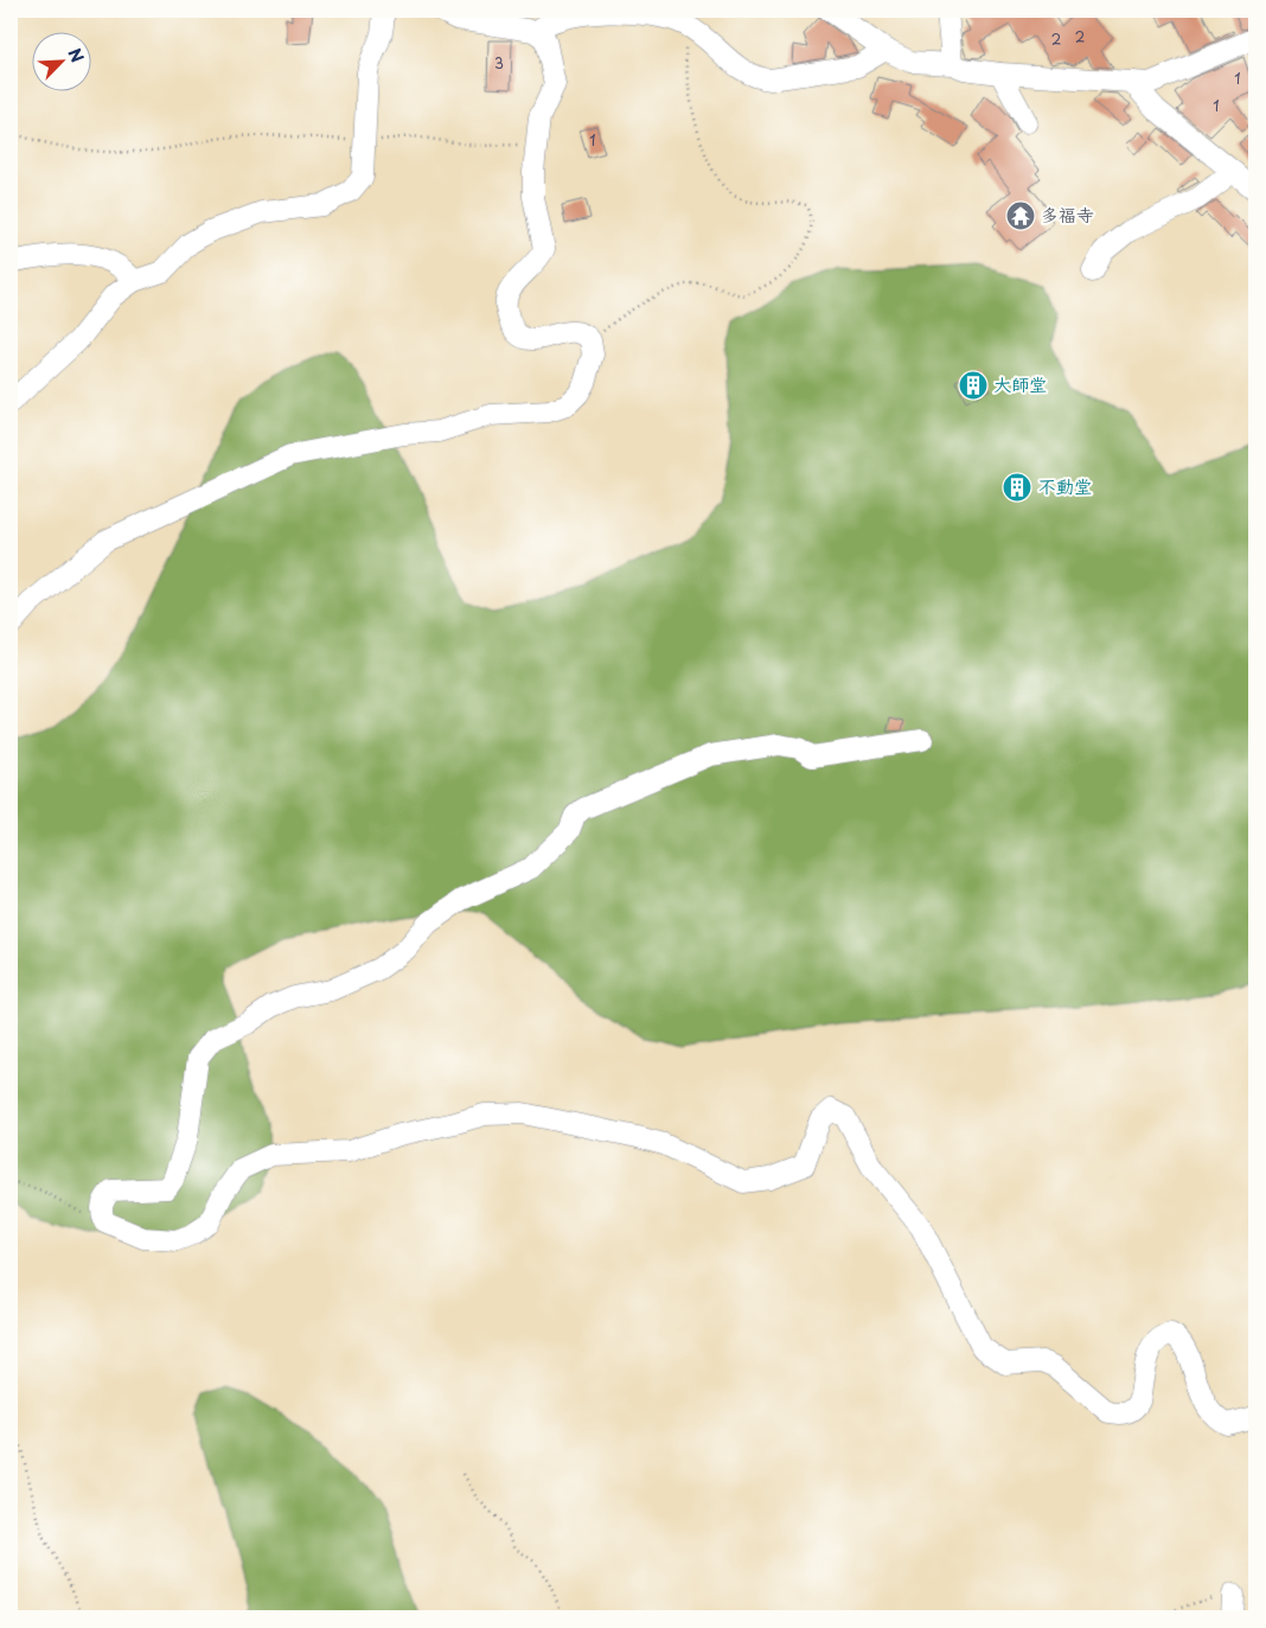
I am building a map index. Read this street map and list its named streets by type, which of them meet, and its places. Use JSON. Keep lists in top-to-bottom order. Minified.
{"places":{"temple":["多福寺"],"building":["大師堂","不動堂"]},"house_numbers":["2","2","3","1","1","1"],"north":"top right"}
